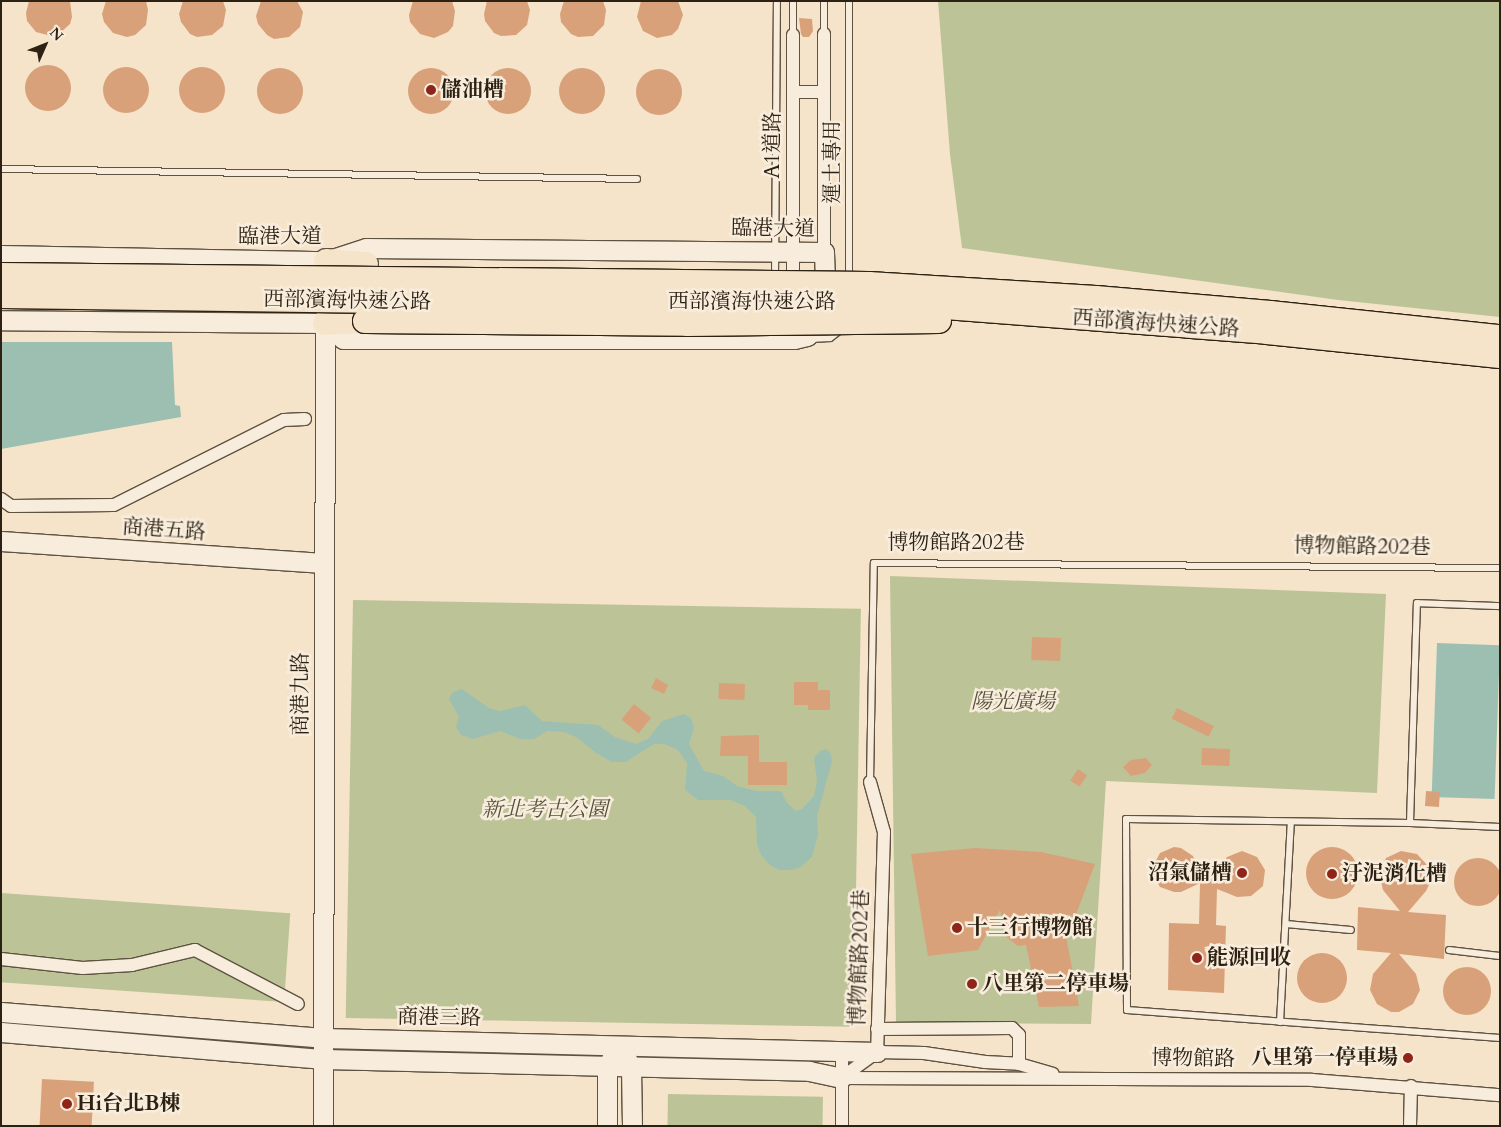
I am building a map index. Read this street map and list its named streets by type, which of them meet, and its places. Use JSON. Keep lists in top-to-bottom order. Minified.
{"streets":{"highway":["西部濱海快速公路"],"street":["A1道路","臨港大道","商港五路","博物館路202巷","商港九路","商港三路","博物館路"],"lane":["運土專用"]},"crossings":[["A1道路","臨港大道"],["運土專用","臨港大道"],["臨港大道","商港九路"],["商港五路","商港九路"],["博物館路202巷","商港三路"],["博物館路202巷","博物館路"],["商港九路","商港三路"],["商港三路","博物館路"]],"parks":["陽光廣場","新北考古公園"],"places":["儲油槽","沼氣儲槽","汙泥消化槽","十三行博物館","能源回收","八里第二停車場","八里第一停車場","Hi台北B棟"],"north":"top right"}
